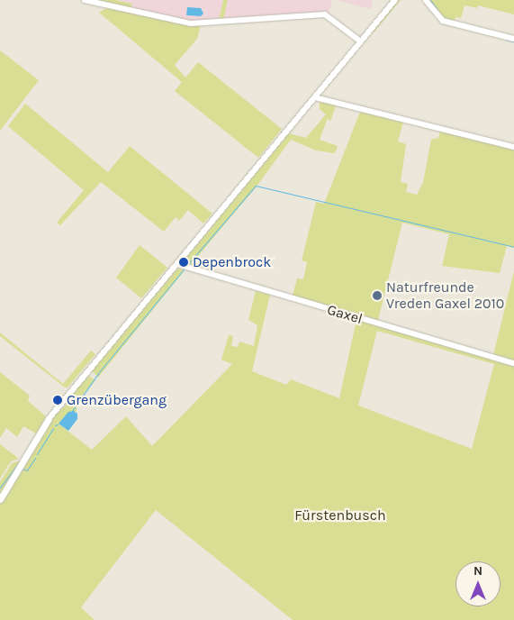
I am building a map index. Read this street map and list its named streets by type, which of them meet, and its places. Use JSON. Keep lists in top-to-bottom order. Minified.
{"streets":{"street":["Gaxel"]},"parks":["Fürstenbusch"],"places":["Depenbrock","Naturfreunde Vreden Gaxel 2010","Grenzübergang"],"north":"top"}
